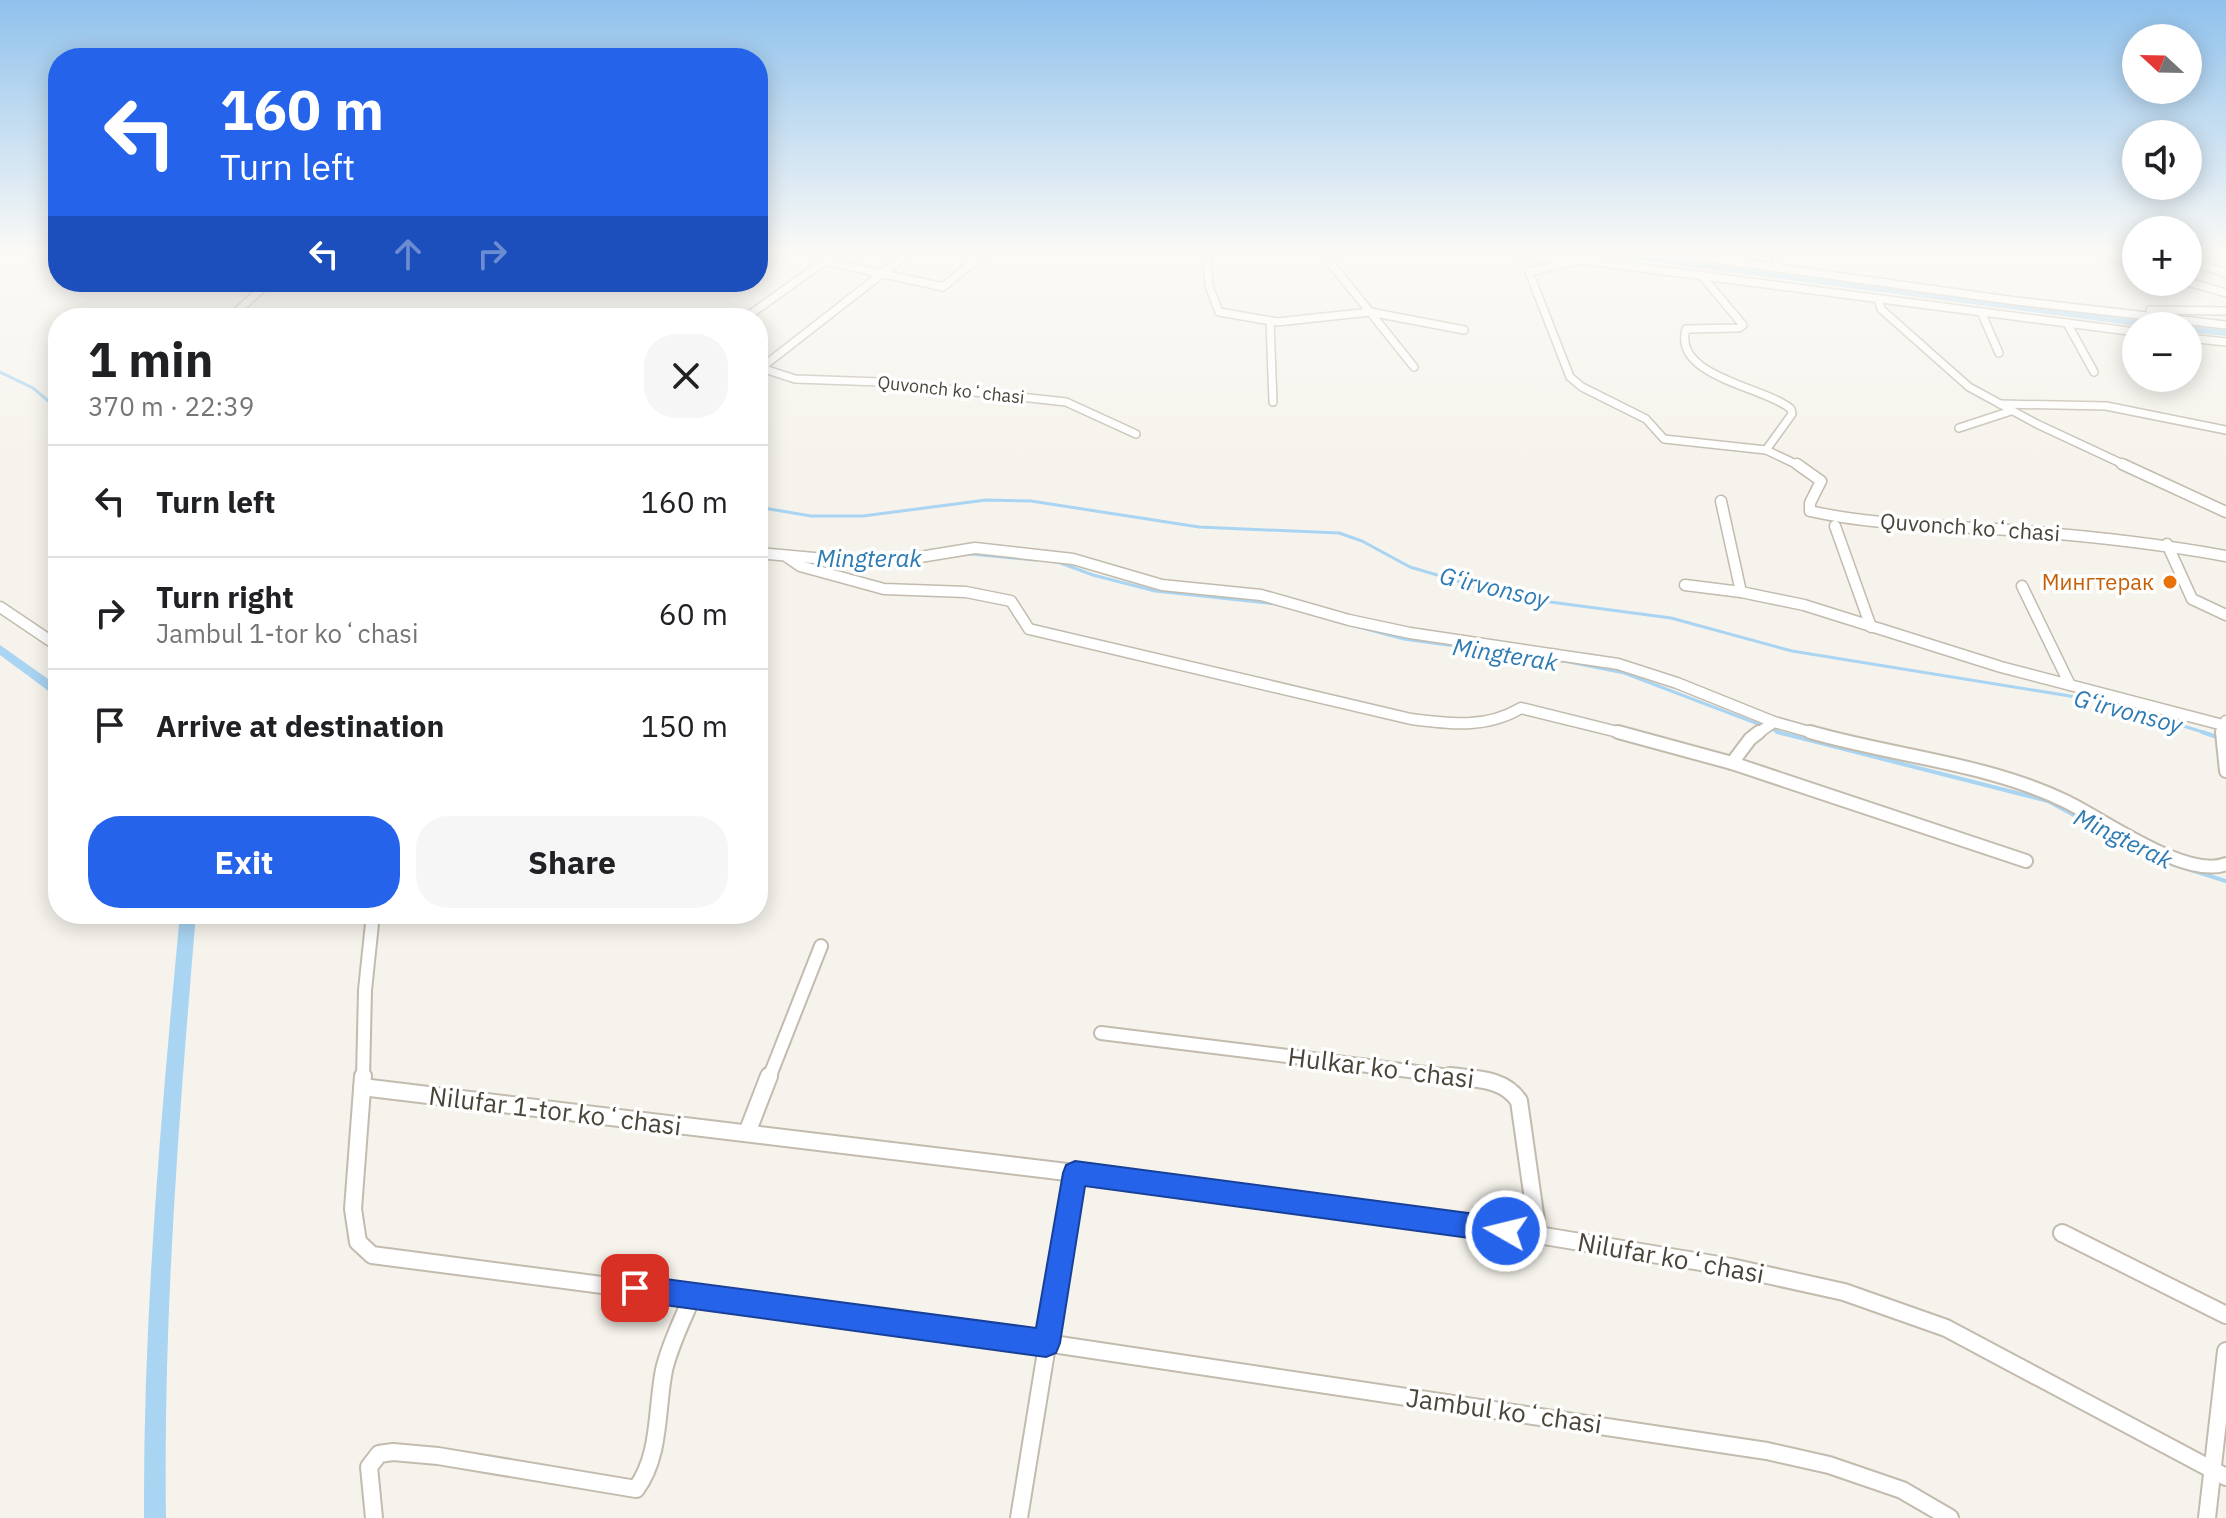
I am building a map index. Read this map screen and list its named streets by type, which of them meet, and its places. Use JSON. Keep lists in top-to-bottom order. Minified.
{"streets":{"street":["Quvonch koʻchasi","Hulkar koʻchasi","Nilufar 1-tor koʻchasi","Nilufar koʻchasi","Jambul koʻchasi"]},"crossings":[["Hulkar koʻchasi","Nilufar koʻchasi"],["Nilufar 1-tor koʻchasi","Nilufar koʻchasi"],["Nilufar 1-tor koʻchasi","Jambul koʻchasi"]],"water":["Mingterak","G‘irvonsoy"],"places":["Мингтерак"],"north":"left","page":{"map_buttons":["+","−"],"turn":["160 m","Turn left"],"heading":["1 min","370 m · 22:39"],"list":[{"name":"Turn left","value":"160 m"},{"name":"Turn right","note":"Jambul 1-tor koʻchasi","value":"60 m"},{"name":"Arrive at destination","value":"150 m"}],"buttons":["Exit","Share"]}}
